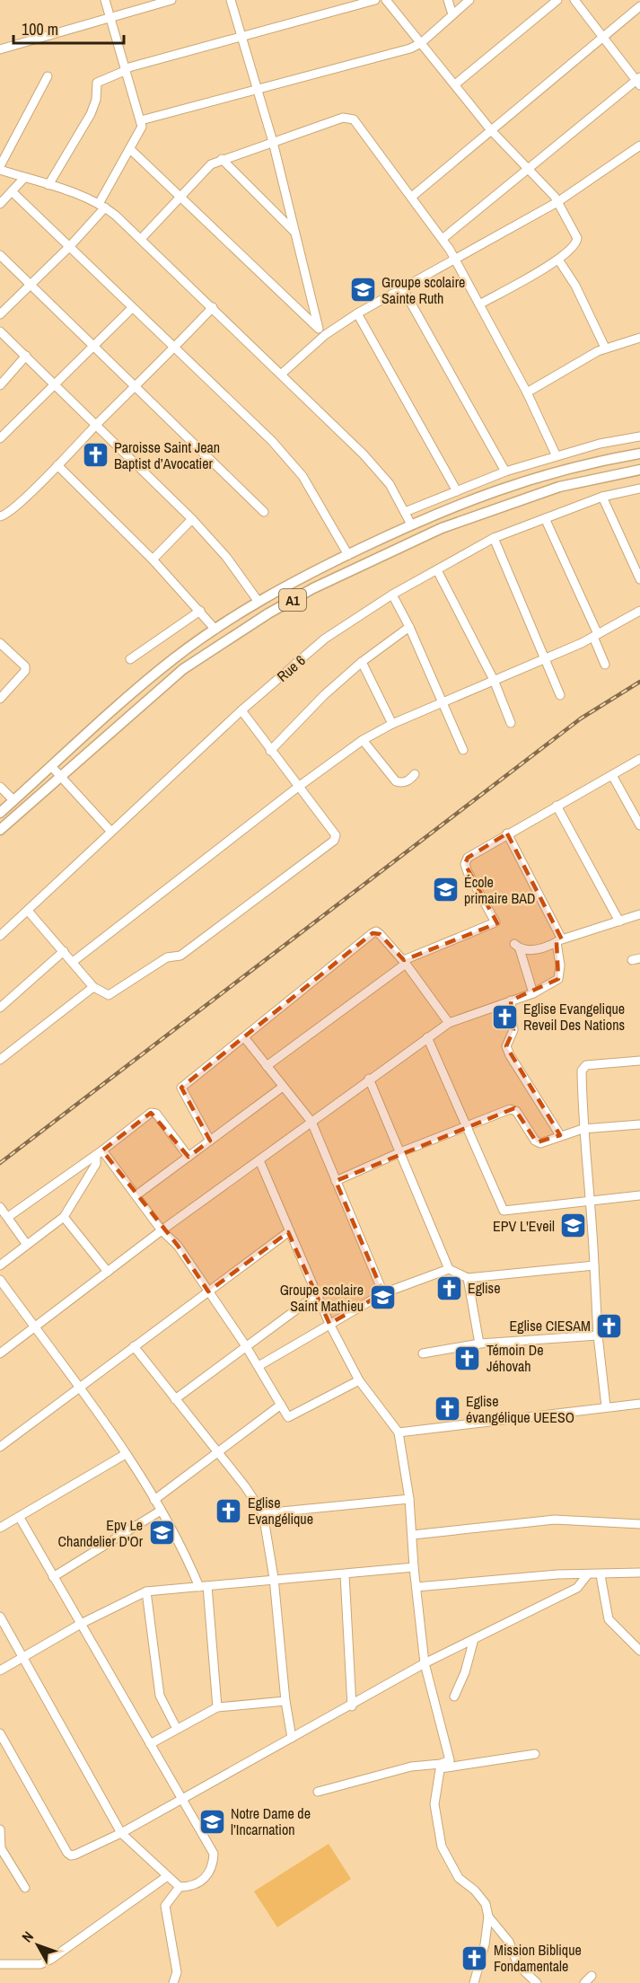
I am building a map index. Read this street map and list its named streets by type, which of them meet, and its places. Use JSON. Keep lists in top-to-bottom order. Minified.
{"streets":{"main road":["A1"],"street":["Rue 6"]},"places":{"school or university":["Groupe scolaire Sainte Ruth","École primaire BAD","EPV L'Eveil","Groupe scolaire Saint Mathieu","Epv Le Chandelier D'Or","Notre Dame de l’Incarnation"],"church":["Paroisse Saint Jean Baptist d’Avocatier","Eglise Evangelique Reveil Des Nations","Eglise","Eglise CIESAM","Témoin De Jéhovah","Eglise évangélique UEESO","Eglise Evangélique","Mission Biblique Fondamentale"]},"scale_bar":"100 m","north":"top left"}
